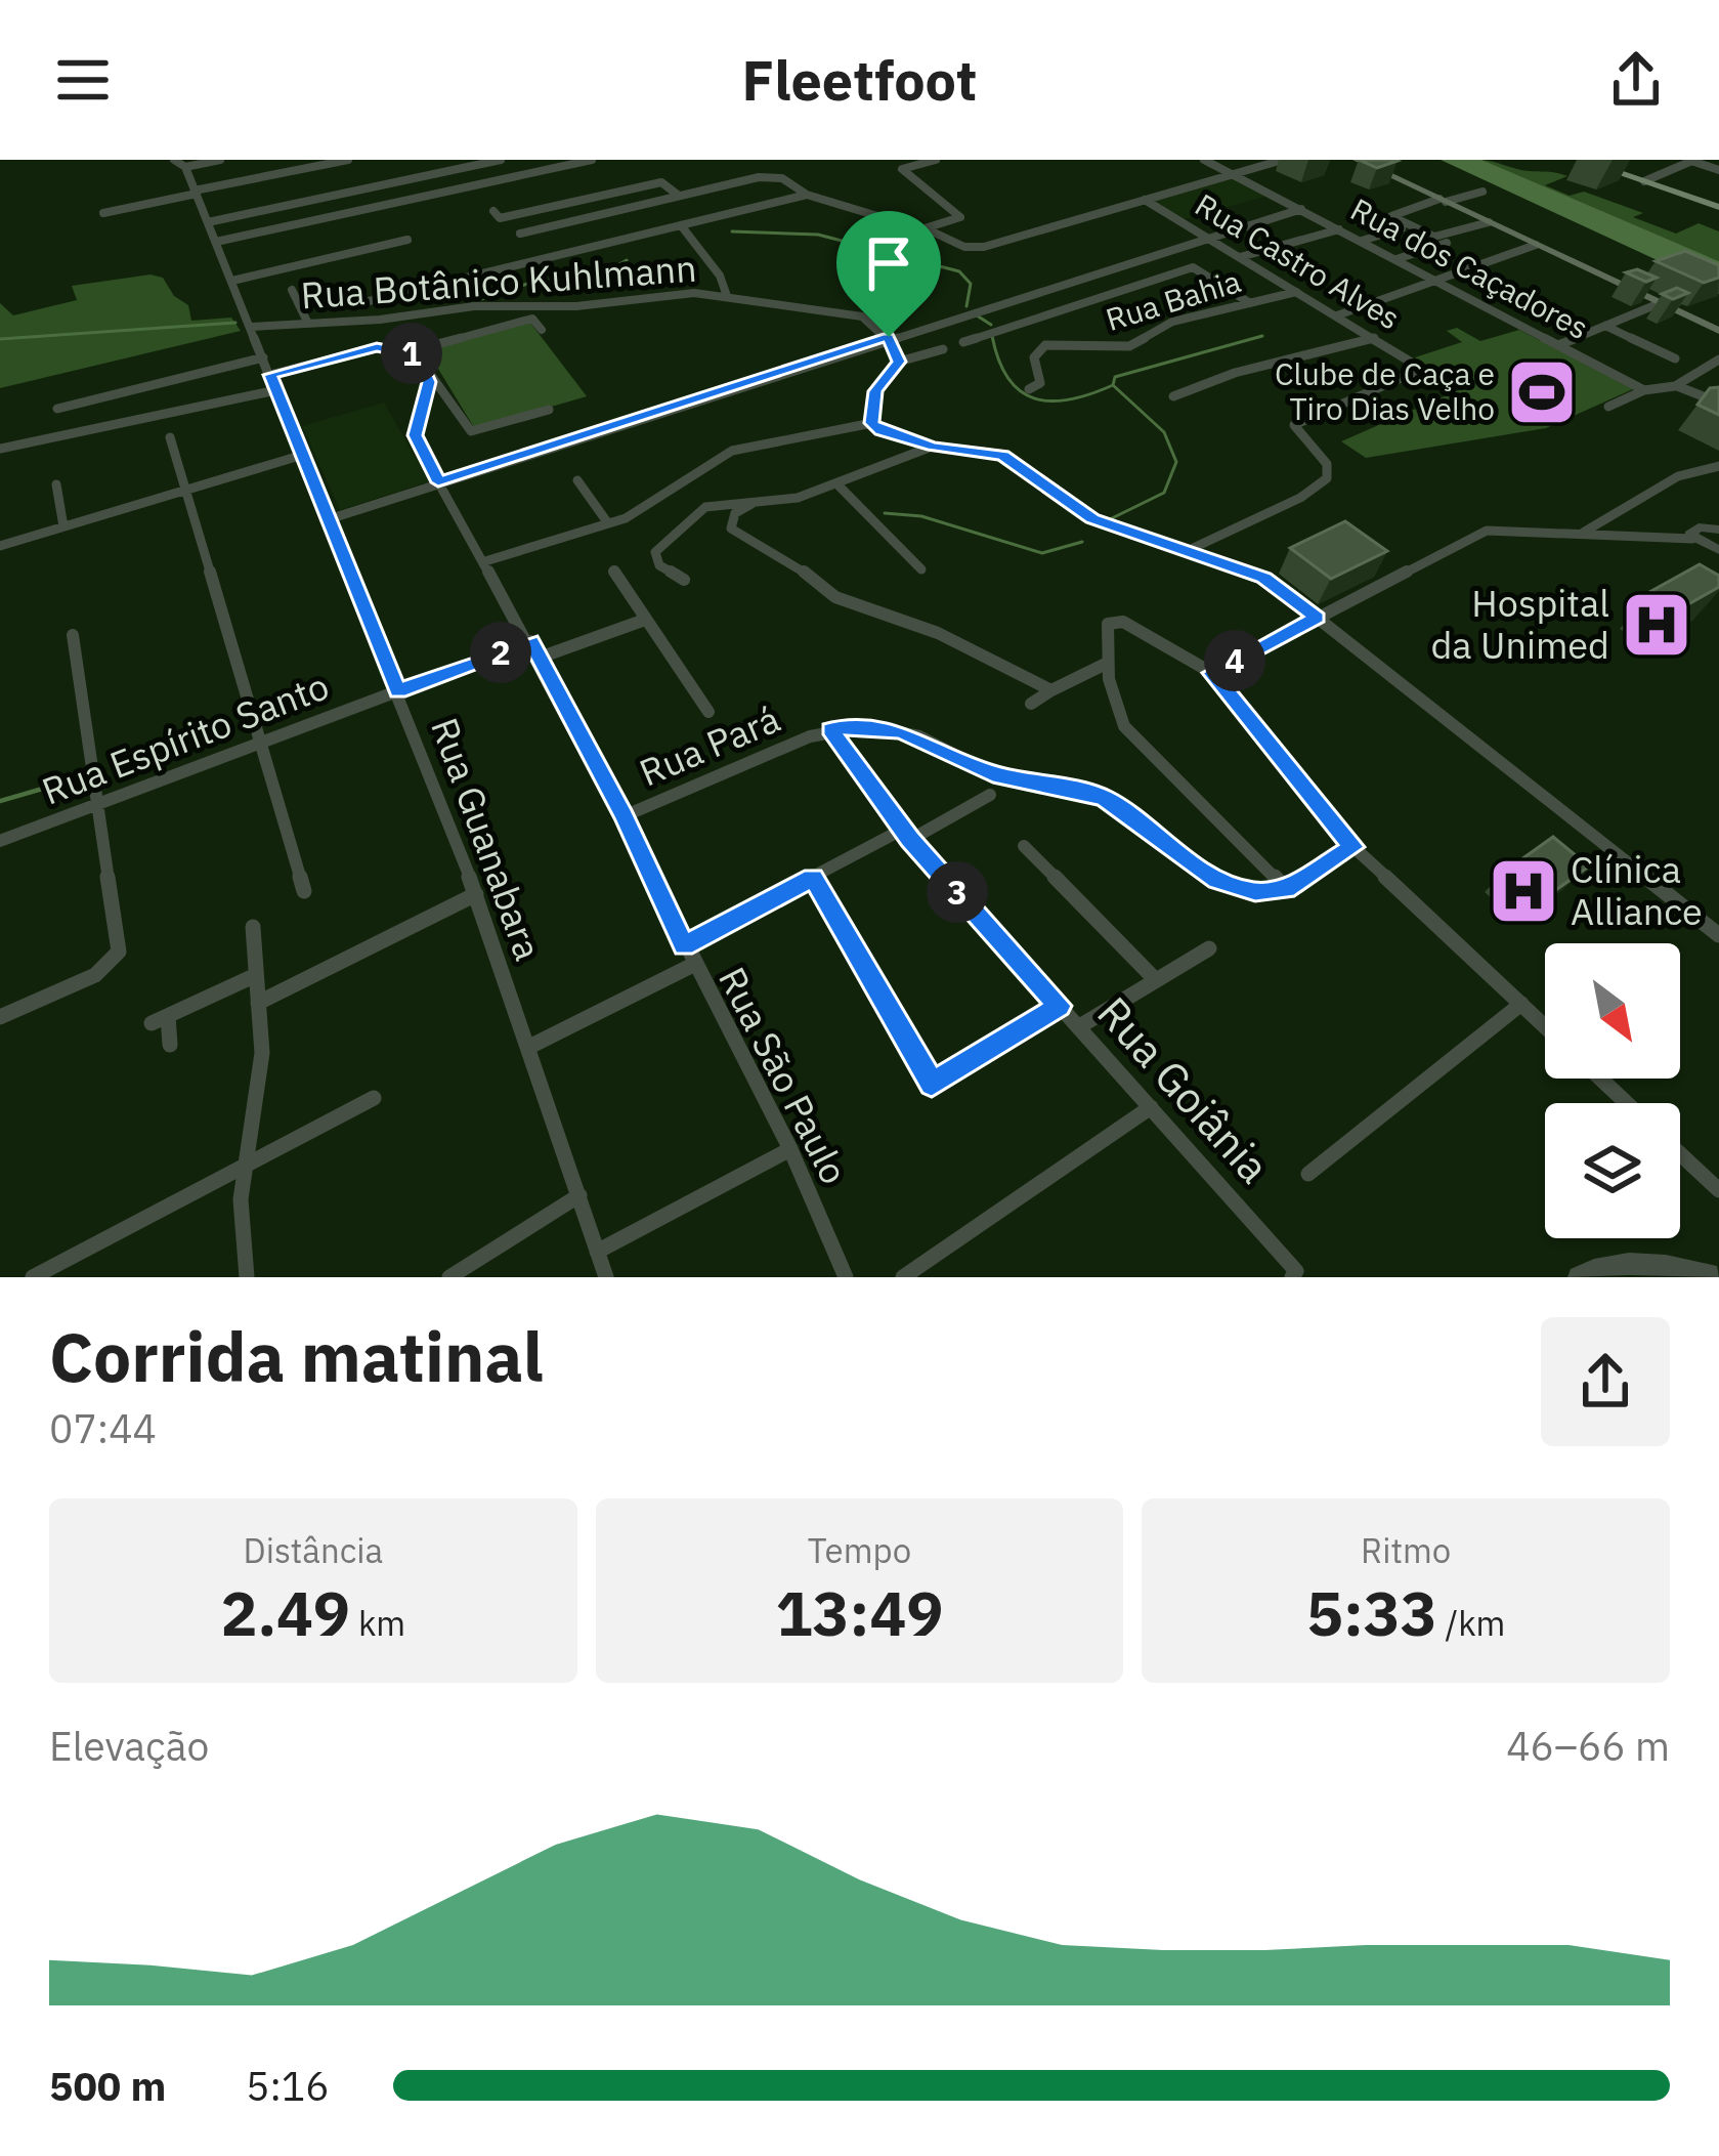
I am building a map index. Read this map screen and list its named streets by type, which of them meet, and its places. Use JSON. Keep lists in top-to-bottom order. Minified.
{"streets":{"street":["Rua Castro Alves","Rua dos Caçadores","Rua Botânico Kuhlmann","Rua Bahia","Rua Espírito Santo","Rua Pará","Rua Guanabara","Rua São Paulo","Rua Goiânia"]},"crossings":[["Rua Castro Alves","Rua Bahia"],["Rua Botânico Kuhlmann","Rua Guanabara"],["Rua Espírito Santo","Rua Guanabara"],["Rua Espírito Santo","Rua São Paulo"],["Rua Pará","Rua São Paulo"],["Rua Pará","Rua Goiânia"]],"places":{"sports":["Clube de Caça e Tiro Dias Velho"],"hospital":["Hospital da Unimed","Clínica Alliance"]},"north":"bottom right","page":{"header":"Fleetfoot","pins":["1","2","4","3"],"heading":["Corrida matinal","07:44"],"stats":[["Distância","2.49 km"],["Tempo","13:49"],["Ritmo","5:33 /km"]],"chart":["Elevação","46–66 m"],"list":[{"name":"500 m","note":"5:16"}]}}
